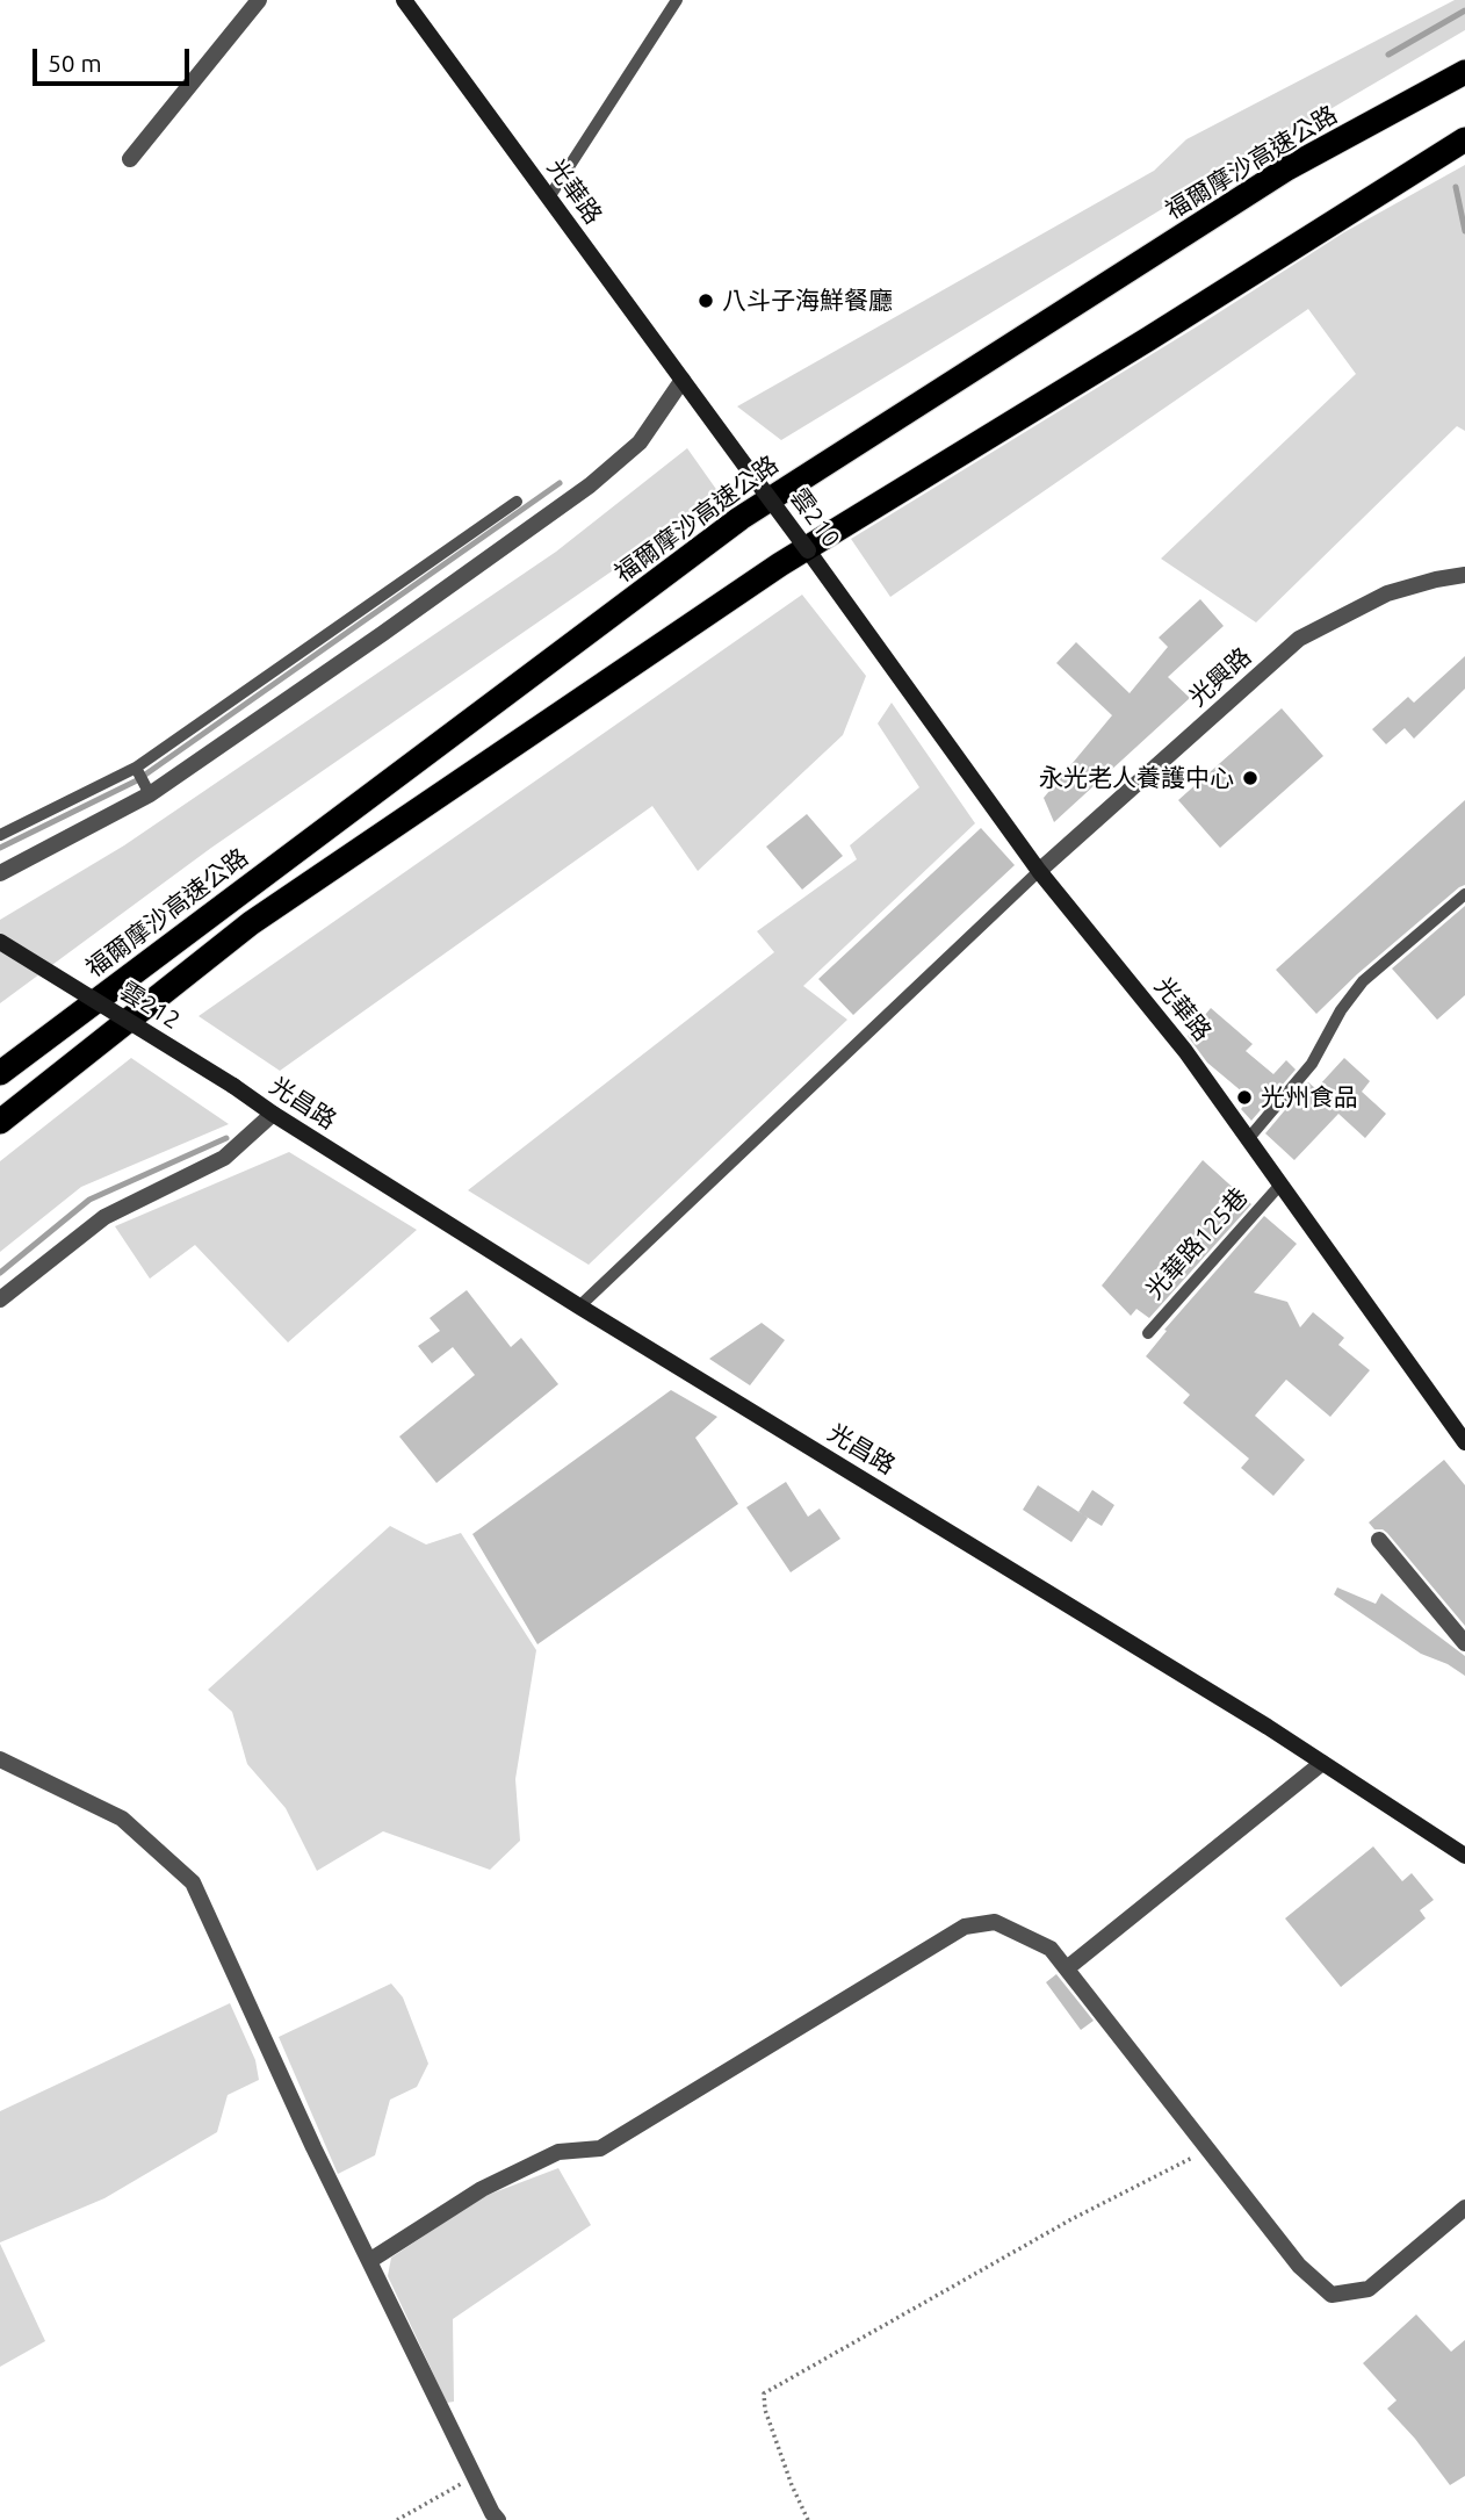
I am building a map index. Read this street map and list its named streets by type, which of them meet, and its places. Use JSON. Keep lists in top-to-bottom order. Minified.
{"streets":{"highway":["福爾摩沙高速公路"],"street":["光華路","雲210","光興路","雲212","光昌路"],"lane":["光華路125巷"]},"crossings":[["光華路","雲210"],["光華路","光興路"],["光華路","光華路125巷"],["雲212","光昌路"]],"places":["八斗子海鮮餐廳","永光老人養護中心","光州食品"],"scale_bar":"50 m"}
